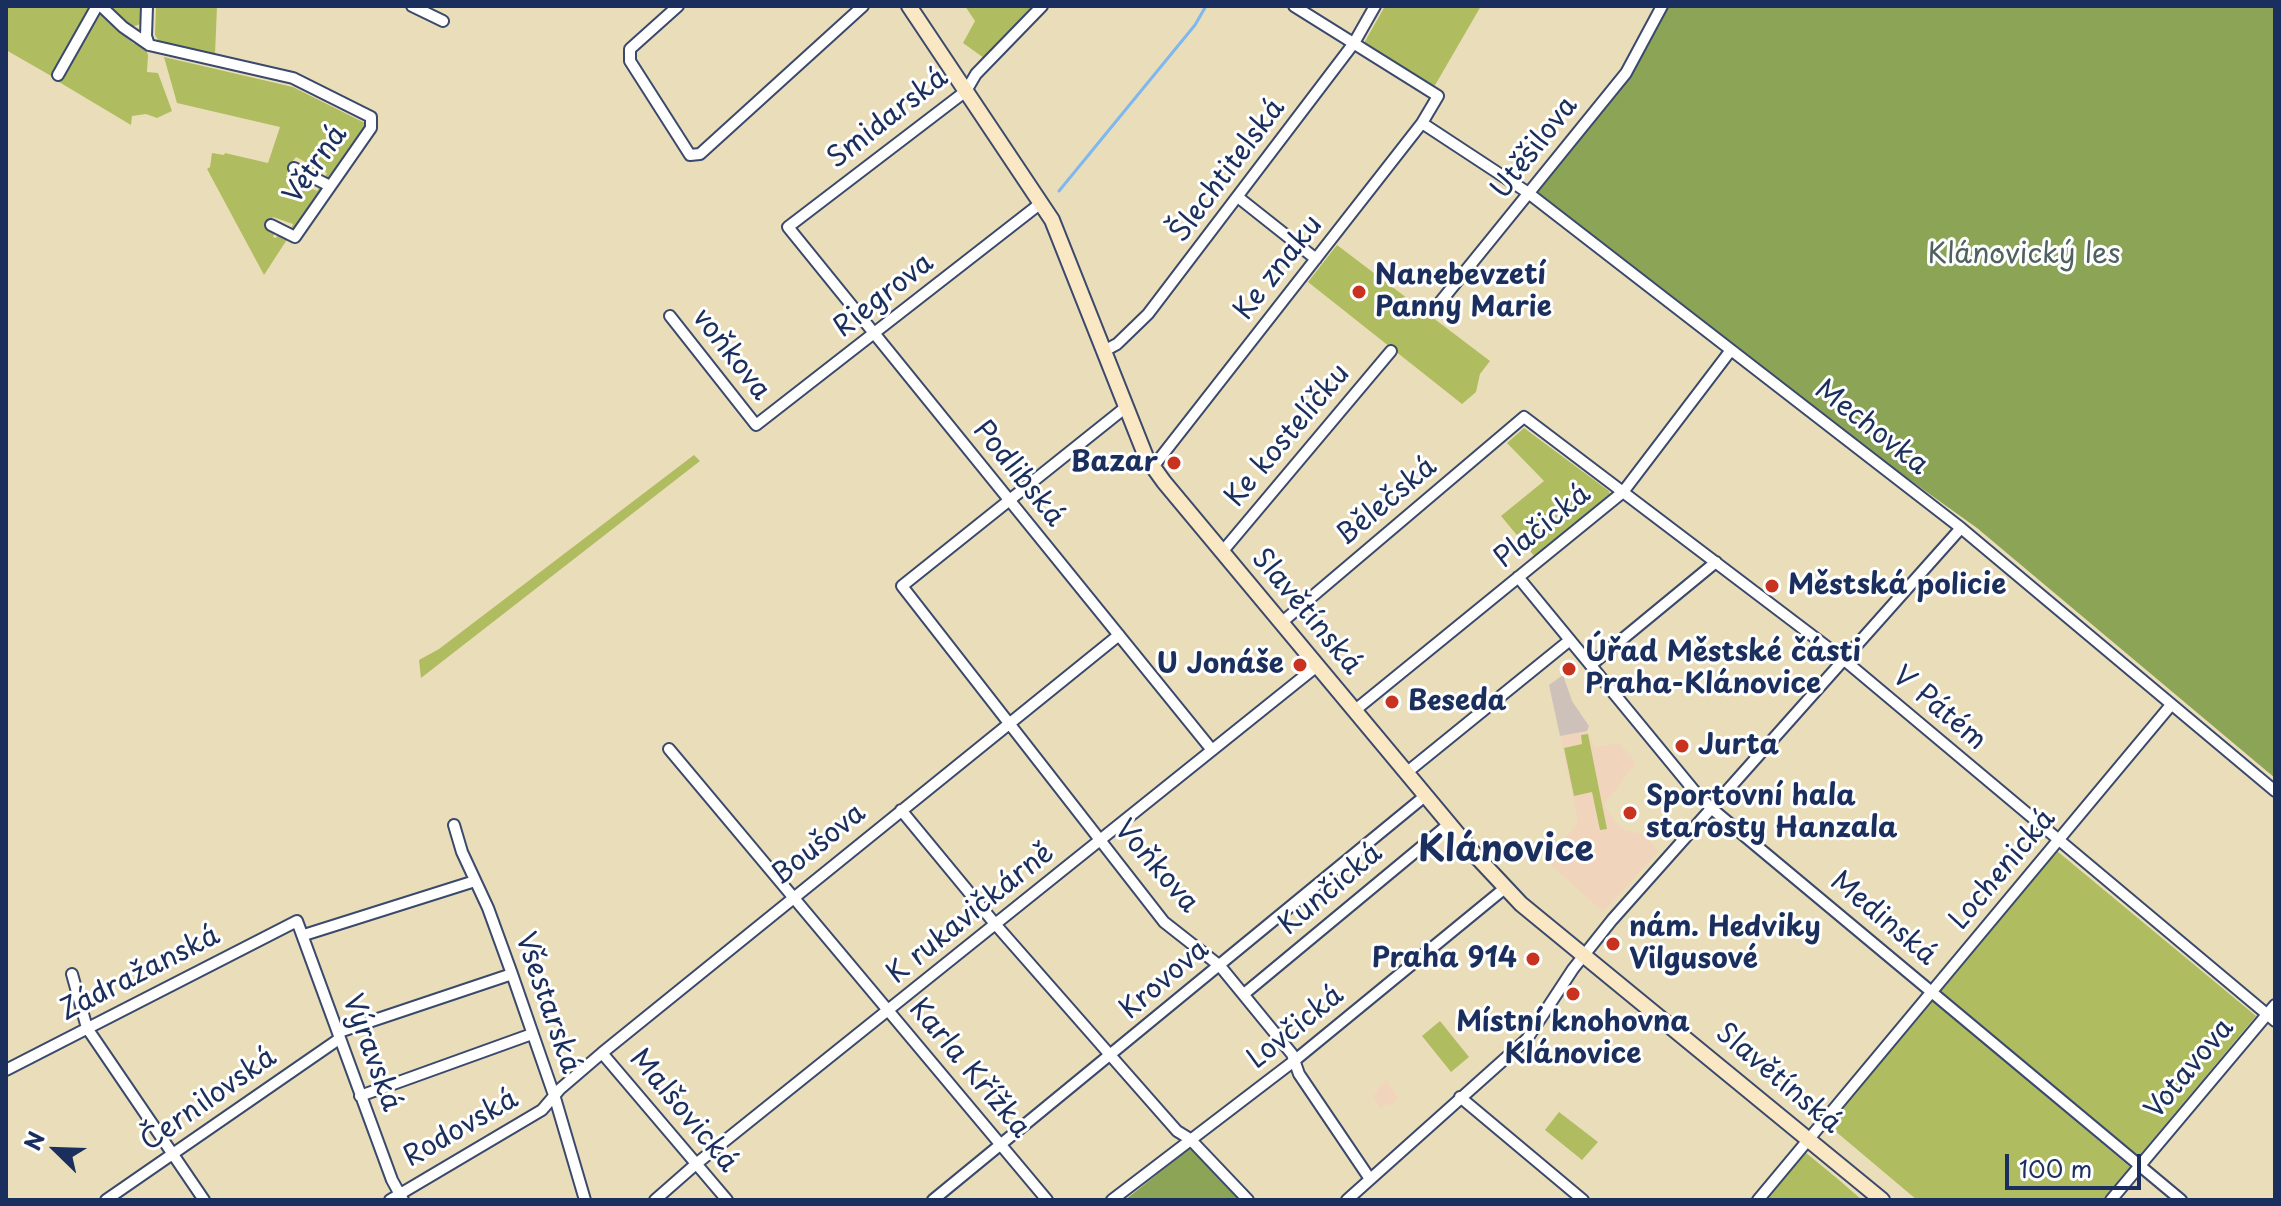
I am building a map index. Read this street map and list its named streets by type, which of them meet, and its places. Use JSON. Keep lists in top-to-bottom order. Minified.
{"streets":{"street":["Smidarská","Utěšilova","Větrná","Šlechtitelská","Ke znaku","Riegrova","voňkova","Mechovka","Ke kostelíčku","Podlibská","Bělečská","Plačická","Slavětínská","V Pátém","Boušova","Voňkova","Lochenická","Kunčická","K rukavičkárně","Medinská","Zádražanská","Krovova","Všestarská","Lovčická","Výravská","Karla Křížka","Votavova","Černilovská","Malšovická","Rodovská"]},"crossings":[["Smidarská","Podlibská"],["Smidarská","Slavětínská"],["Utěšilova","Mechovka"],["Šlechtitelská","Ke znaku"],["Šlechtitelská","Slavětínská"],["Ke znaku","Mechovka"],["Ke znaku","Slavětínská"],["Riegrova","voňkova"],["Riegrova","Podlibská"],["Riegrova","Slavětínská"],["Mechovka","Plačická"],["Mechovka","Lochenická"],["Ke kostelíčku","Slavětínská"],["Podlibská","Boušova"],["Podlibská","Voňkova"],["Podlibská","K rukavičkárně"],["Bělečská","Slavětínská"],["Bělečská","V Pátém"],["Plačická","Slavětínská"],["Plačická","V Pátém"],["Plačická","Medinská"],["Slavětínská","Lochenická"],["Slavětínská","Kunčická"],["Slavětínská","K rukavičkárně"],["Slavětínská","Krovova"],["Slavětínská","Lovčická"],["V Pátém","Lochenická"],["V Pátém","Votavova"],["Boušova","Voňkova"],["Boušova","Všestarská"],["Boušova","Karla Křížka"],["Boušova","Malšovická"],["Boušova","Rodovská"],["Voňkova","Kunčická"],["Voňkova","K rukavičkárně"],["Voňkova","Krovova"],["Voňkova","Lovčická"],["Lochenická","Medinská"],["K rukavičkárně","Karla Křížka"],["K rukavičkárně","Malšovická"],["Medinská","Votavova"],["Zádražanská","Výravská"],["Krovova","Karla Křížka"],["Všestarská","Černilovská"],["Všestarská","Rodovská"],["Výravská","Černilovská"],["Výravská","Rodovská"]],"districts":["Klánovice"],"parks":["Klánovický les"],"places":["Nanebevzetí Panny Marie","Bazar","Městská policie","U Jonáše","Úřad Městské části Praha-Klánovice","Beseda","Jurta","Sportovní hala starosty Hanzala","nám. Hedviky Vilgusové","Praha 914","Místní knohovna Klánovice"],"scale_bar":"100 m","north":"top left"}
